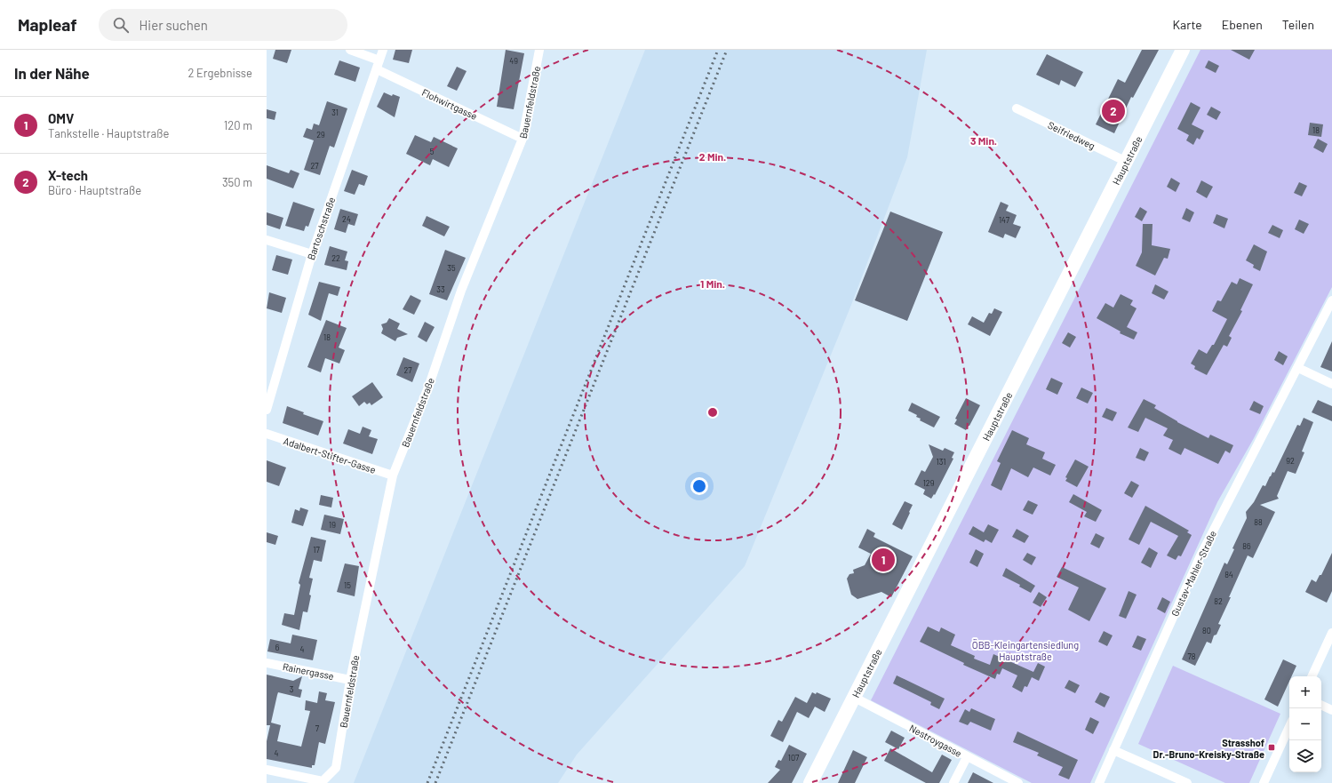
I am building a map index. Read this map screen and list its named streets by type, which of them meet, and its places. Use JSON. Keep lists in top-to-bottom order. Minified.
{"streets":{"main road":["Hauptstraße"],"street":["Bauernfeldstraße","Flohwirtgasse","Seifriedweg","Bartoschstraße","Adalbert-Stifter-Gasse","Gustav-Mahler-Straße","Rainergasse","Nestroygasse"]},"crossings":[["Bauernfeldstraße","Flohwirtgasse"],["Bauernfeldstraße","Adalbert-Stifter-Gasse"],["Bauernfeldstraße","Rainergasse"],["Flohwirtgasse","Bartoschstraße"],["Seifriedweg","Hauptstraße"],["Hauptstraße","Nestroygasse"]],"parks":["ÖBB-Kleingartensiedlung Hauptstraße"],"places":{"transit":["Strasshof Dr.-Bruno-Kreisky-Straße"]},"house_numbers":["49","31","18","29","5","27","24","147","22","35","33","18","27","92","131","129","88","19","86","17","84","15","82","80","6","4","78","3","7","4","107"],"page":{"header":"Mapleaf","search":"Hier suchen","nav":["Karte","Ebenen","Teilen"],"heading":["In der Nähe","2 Ergebnisse"],"list":[{"mark":"1","name":"OMV","note":"Tankstelle · Hauptstraße","value":"120 m"},{"mark":"2","name":"X-tech","note":"Büro · Hauptstraße","value":"350 m"}],"pins":["2","1"],"map_buttons":["+","−"]},"rings":["3 Min.","2 Min.","1 Min."]}
